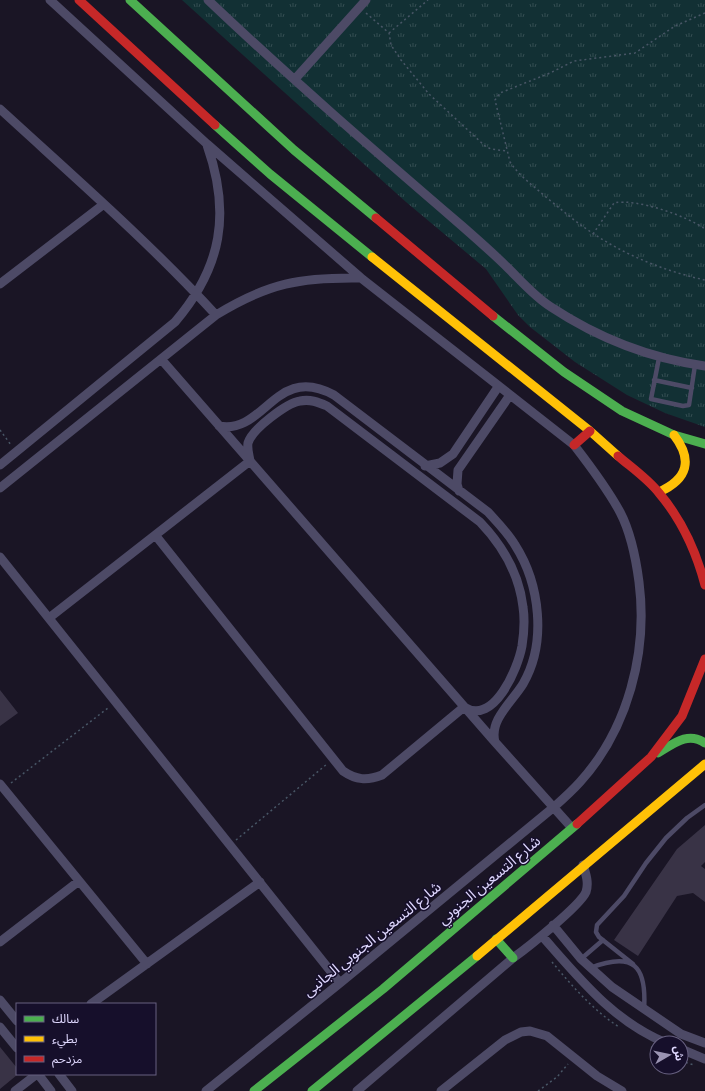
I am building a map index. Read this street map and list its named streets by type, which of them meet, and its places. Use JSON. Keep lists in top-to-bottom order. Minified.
{"streets":{"street":["شارع التسعين الجنوبي","شارع التسعين الجنوبي الجانبى"]},"legend":["سالك","بطيء","مزدحم"],"north":"right"}
